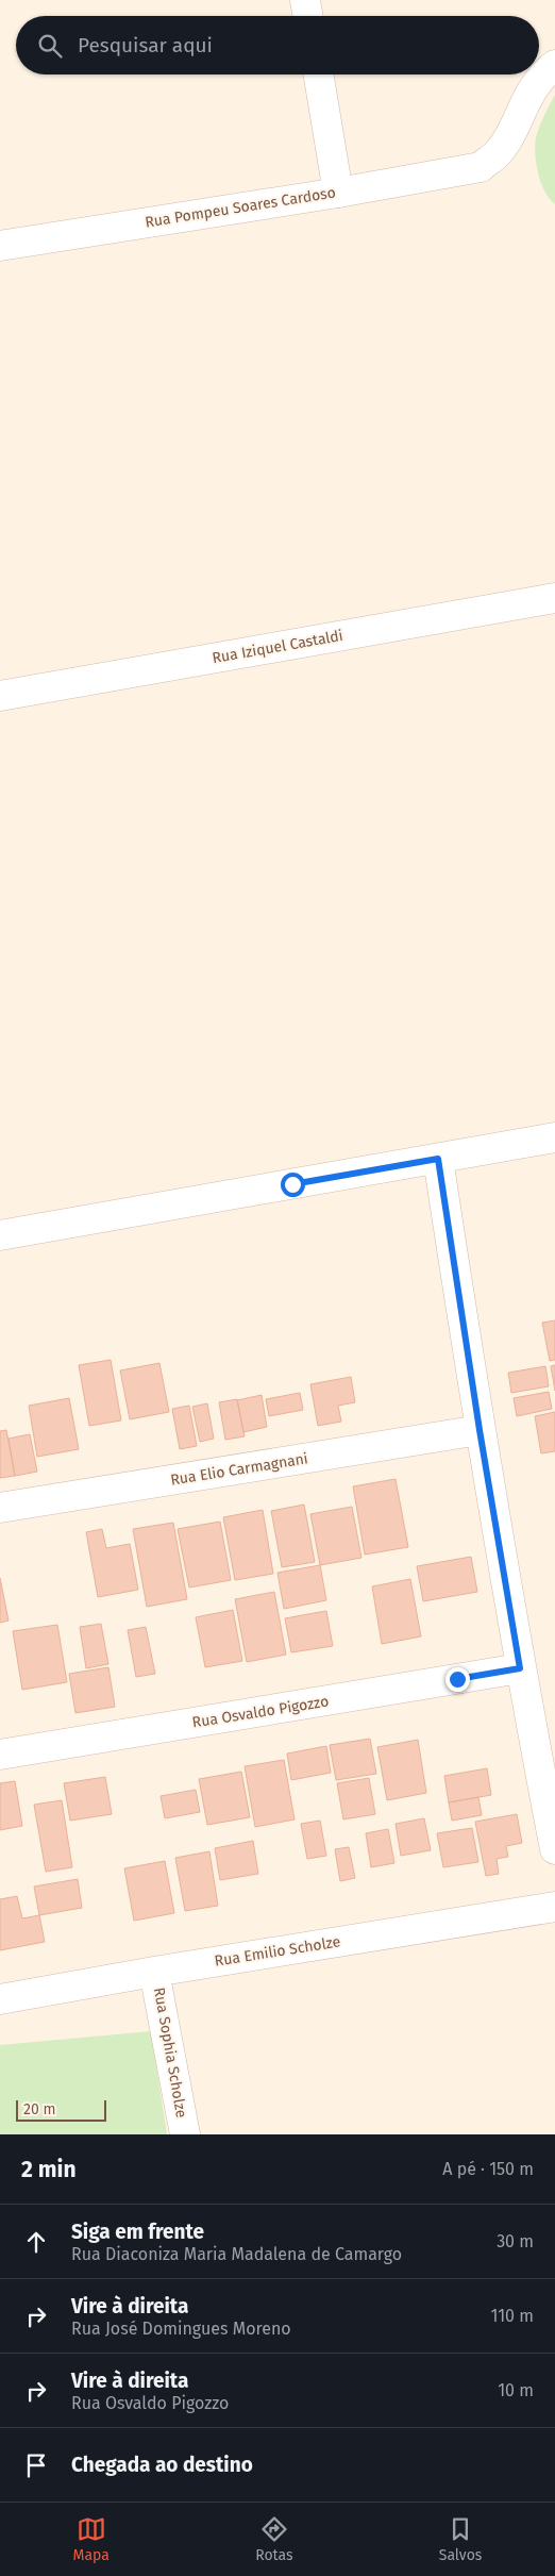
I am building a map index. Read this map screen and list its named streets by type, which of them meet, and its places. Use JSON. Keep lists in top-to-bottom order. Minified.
{"streets":{"street":["Rua Pompeu Soares Cardoso","Rua Iziquel Castaldi","Rua Elio Carmagnani","Rua Osvaldo Pigozzo","Rua Emilio Scholze","Rua Sophia Scholze"]},"crossings":[["Rua Emilio Scholze","Rua Sophia Scholze"]],"scale_bar":"20 m","page":{"search":"Pesquisar aqui","scale":"20 m","heading":["2 min","A pé · 150 m"],"list":[["Siga em frente","Rua Diaconiza Maria Madalena de Camargo","30 m"],["Vire à direita","Rua José Domingues Moreno","110 m"],["Vire à direita","Rua Osvaldo Pigozzo","10 m"],"Chegada ao destino"],"nav":["Mapa","Rotas","Salvos"]}}
